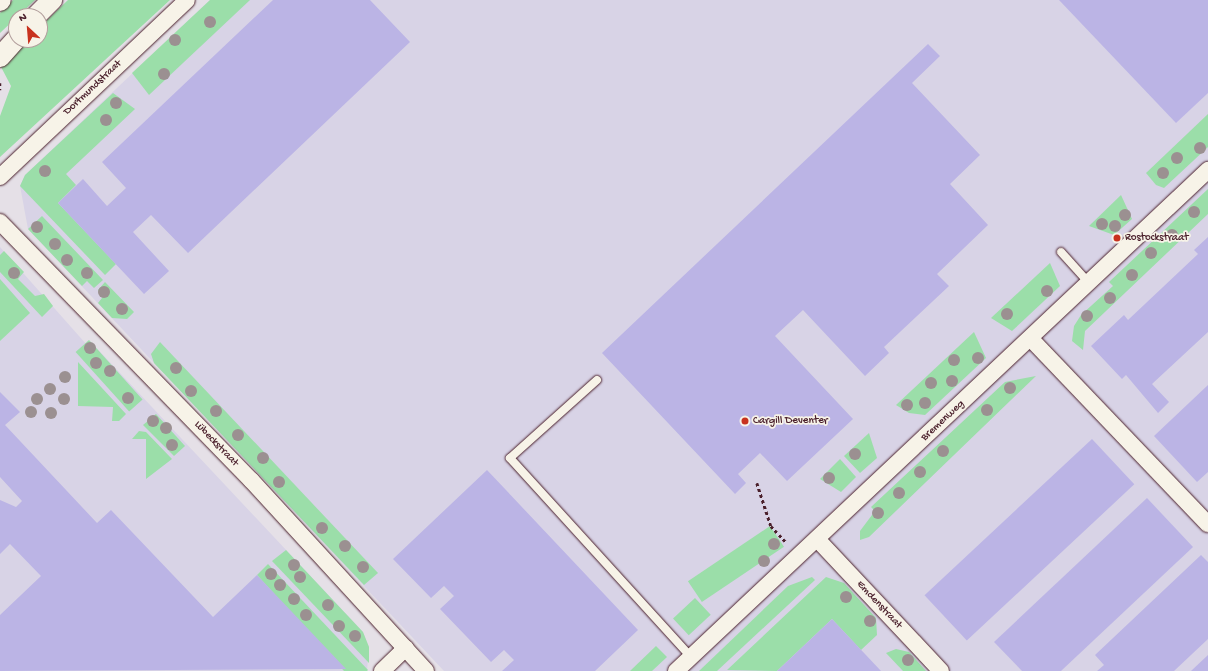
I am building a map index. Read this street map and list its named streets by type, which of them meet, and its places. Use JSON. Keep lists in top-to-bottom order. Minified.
{"streets":{"street":["Dortmundstraat","Bremenweg","Lübeckstraat","Emdenstraat"]},"crossings":[["Bremenweg","Emdenstraat"]],"places":["Rostockstraat","Cargill Deventer"],"north":"top left"}
